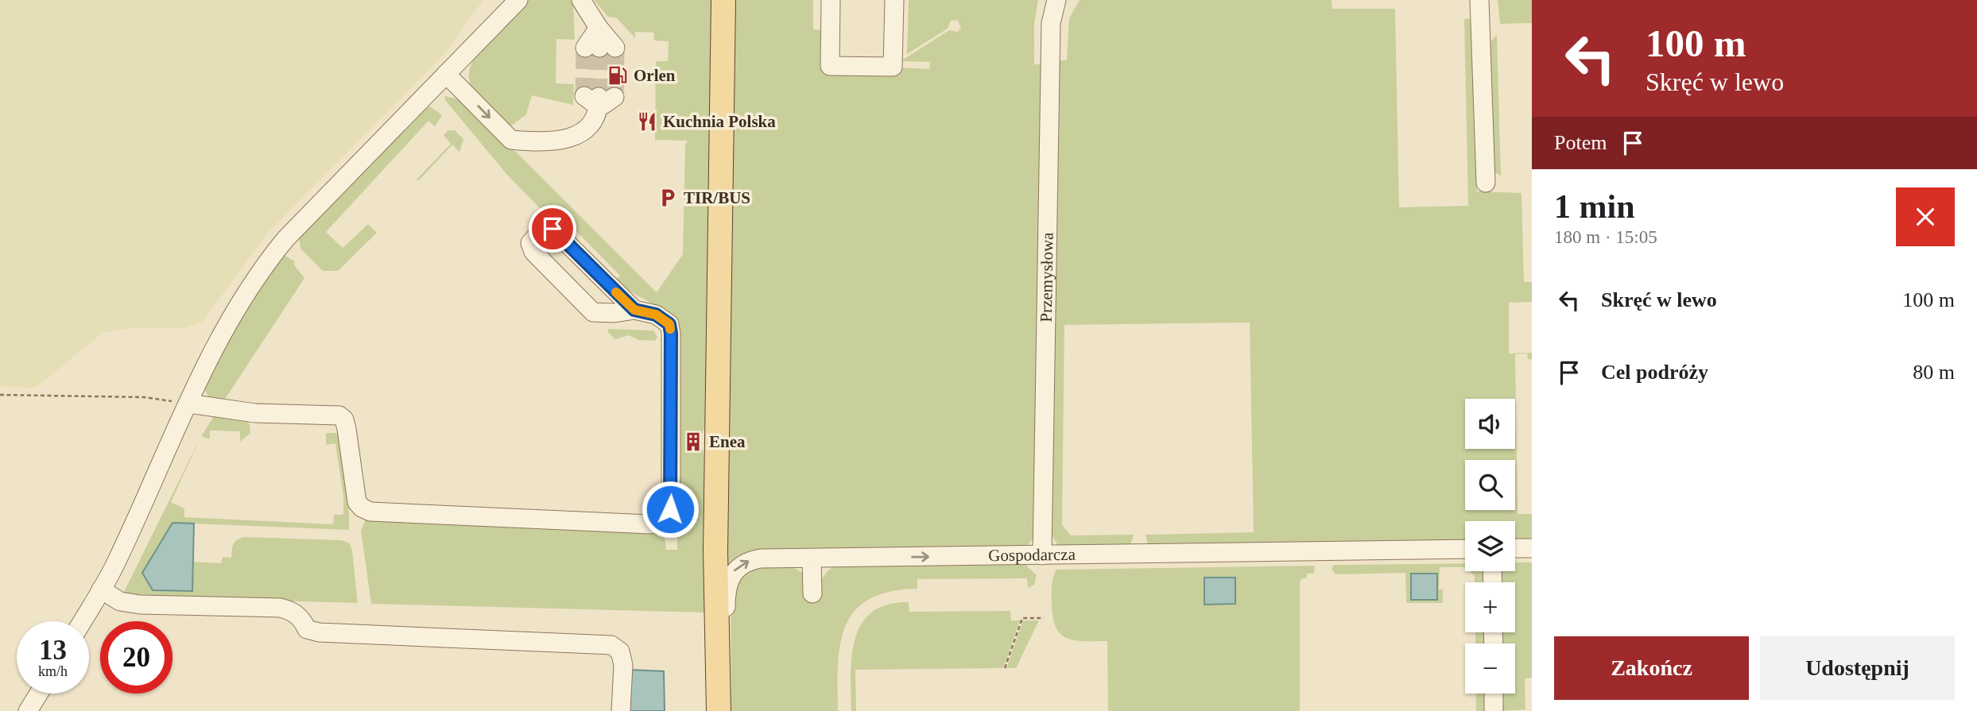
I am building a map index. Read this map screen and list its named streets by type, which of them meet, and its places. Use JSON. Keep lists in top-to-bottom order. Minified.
{"streets":{"street":["Przemysłowa","Gospodarcza"]},"crossings":[["Przemysłowa","Gospodarcza"]],"places":{"fuel station":["Orlen"],"restaurant":["Kuchnia Polska"],"parking":["TIR/BUS"],"building":["Enea"]},"page":{"turn":["100 m","Skręć w lewo"],"then":"Potem","heading":["1 min","180 m · 15:05"],"list":[{"name":"Skręć w lewo","value":"100 m"},{"name":"Cel podróży","value":"80 m"}],"map_buttons":["+","−"],"speed":"13 km/h","limit":"20","buttons":["Zakończ","Udostępnij"]}}
